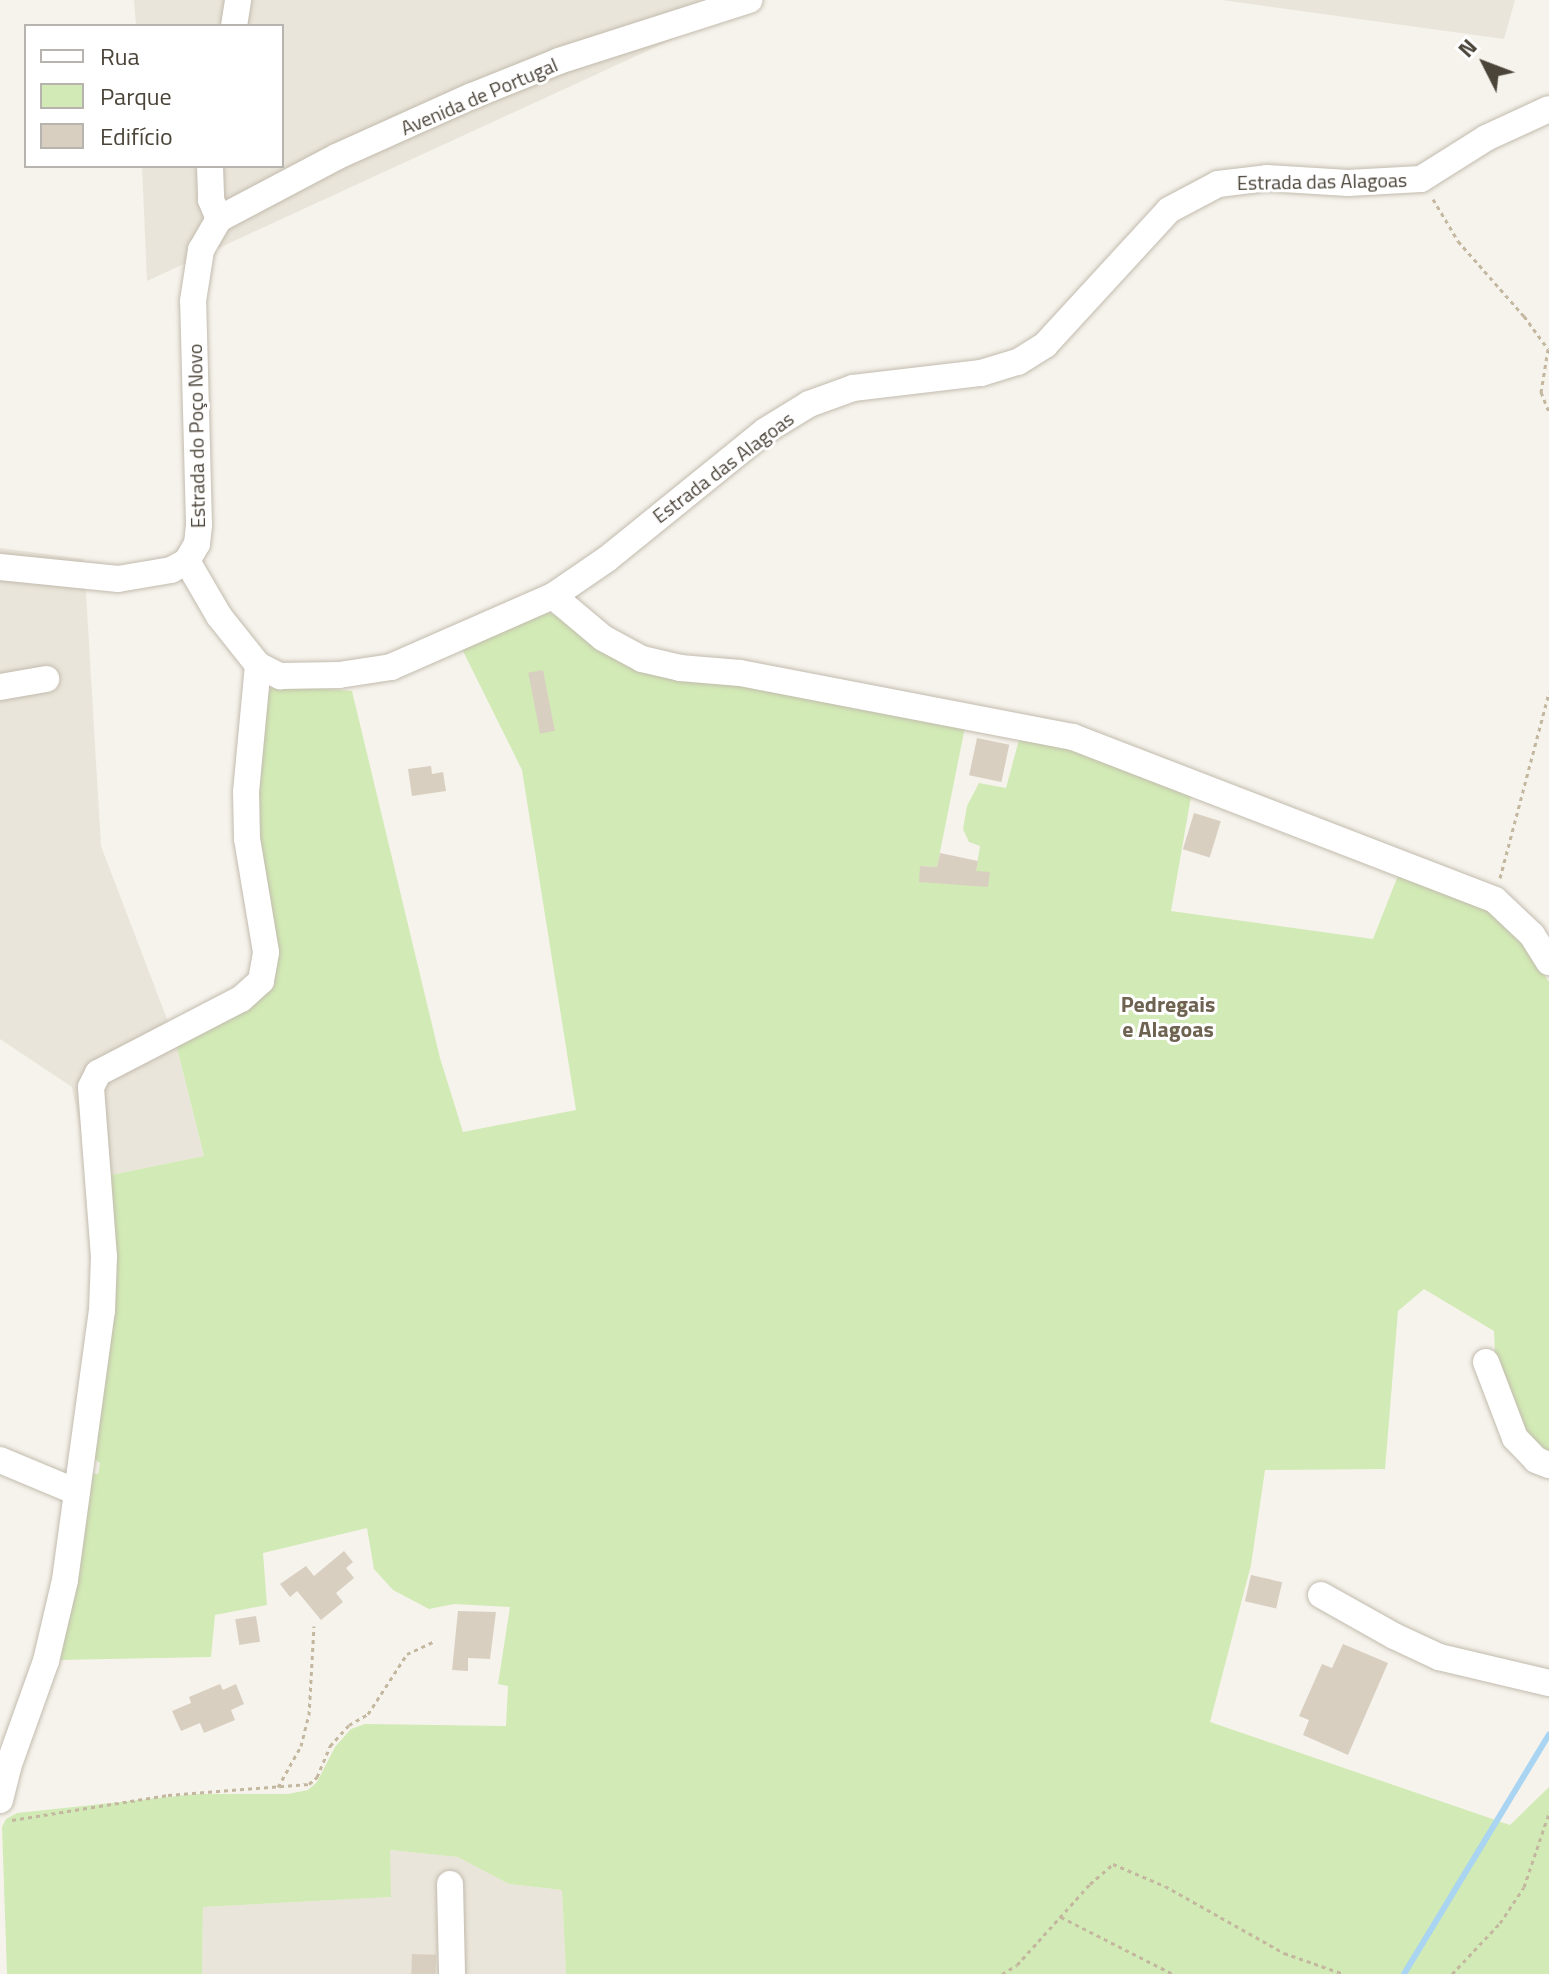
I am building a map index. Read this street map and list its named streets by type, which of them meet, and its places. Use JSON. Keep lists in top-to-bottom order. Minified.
{"streets":{"street":["Avenida de Portugal","Estrada das Alagoas","Estrada do Poço Novo"]},"crossings":[["Avenida de Portugal","Estrada do Poço Novo"]],"districts":["Pedregais e Alagoas"],"legend":["Rua","Parque","Edifício"],"north":"top left"}
